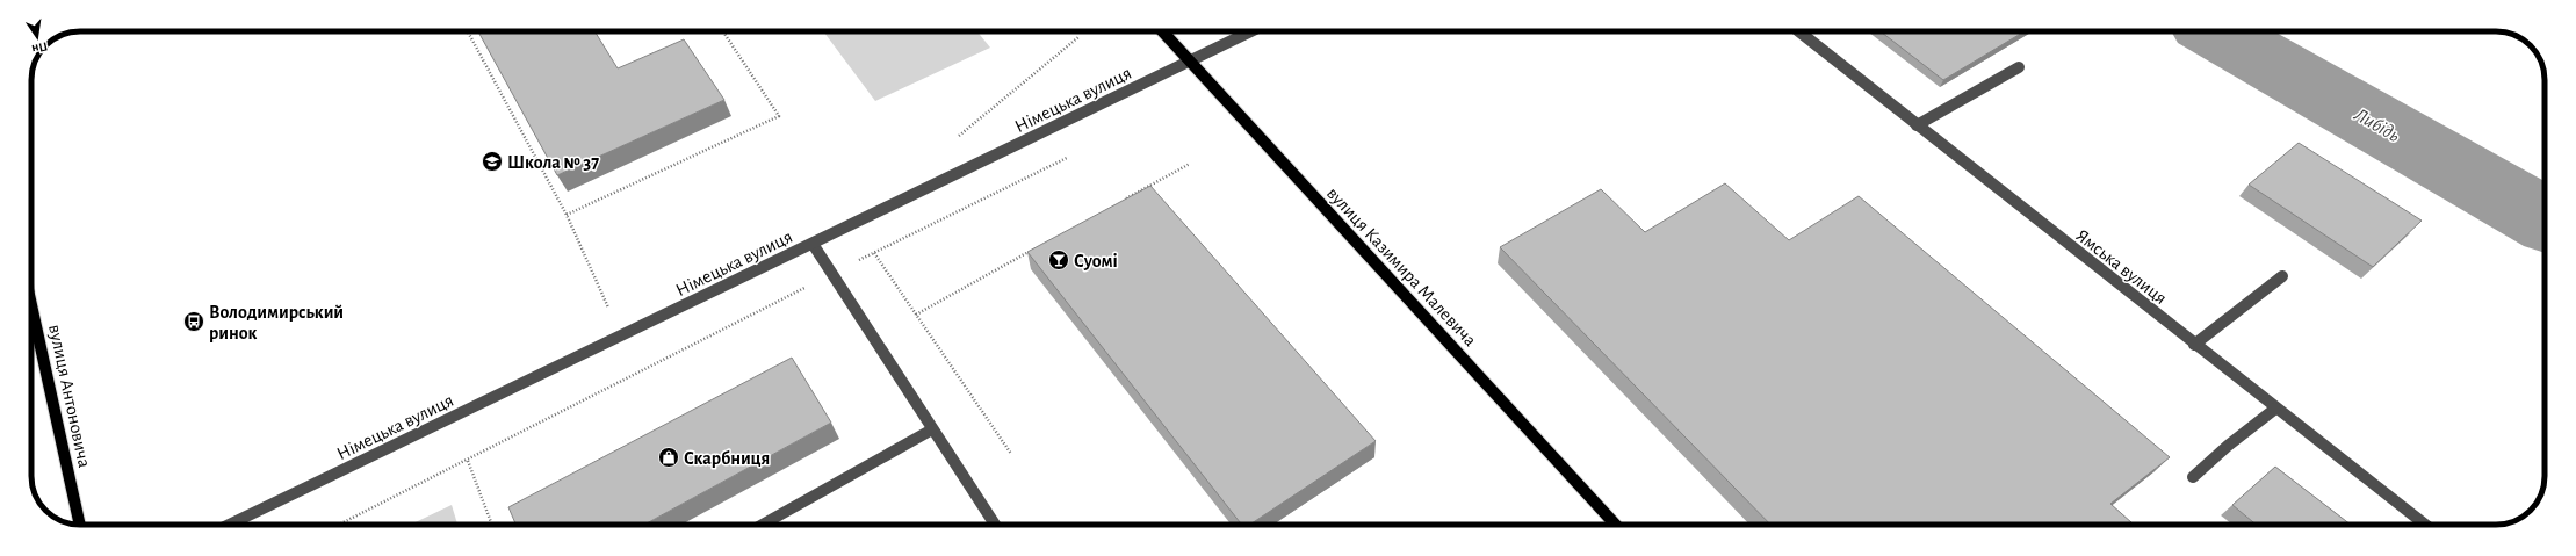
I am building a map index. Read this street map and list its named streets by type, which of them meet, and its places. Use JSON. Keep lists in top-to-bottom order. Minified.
{"streets":{"main road":["вулиця Казимира Малевича","вулиця Антоновича"],"street":["Німецька вулиця","Ямська вулиця"]},"crossings":[["Німецька вулиця","вулиця Казимира Малевича"]],"water":["Либідь"],"places":{"school or university":["Школа № 37"],"bar":["Суомі"],"bus stop":["Володимирський ринок"],"shop":["Скарбниця"]},"north":"bottom"}
